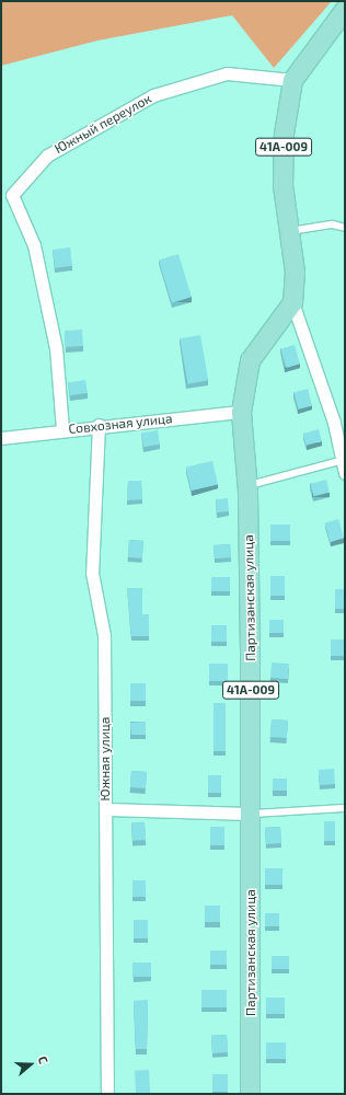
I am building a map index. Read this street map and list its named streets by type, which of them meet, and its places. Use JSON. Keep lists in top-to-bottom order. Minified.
{"streets":{"main road":["41А-009","Партизанская улица"],"street":["Южный переулок","Совхозная улица","Южная улица"]},"crossings":[["Южный переулок","41А-009"],["Южный переулок","Совхозная улица"],["41А-009","Партизанская улица"],["Совхозная улица","Партизанская улица"],["Совхозная улица","Южная улица"]],"north":"right"}
